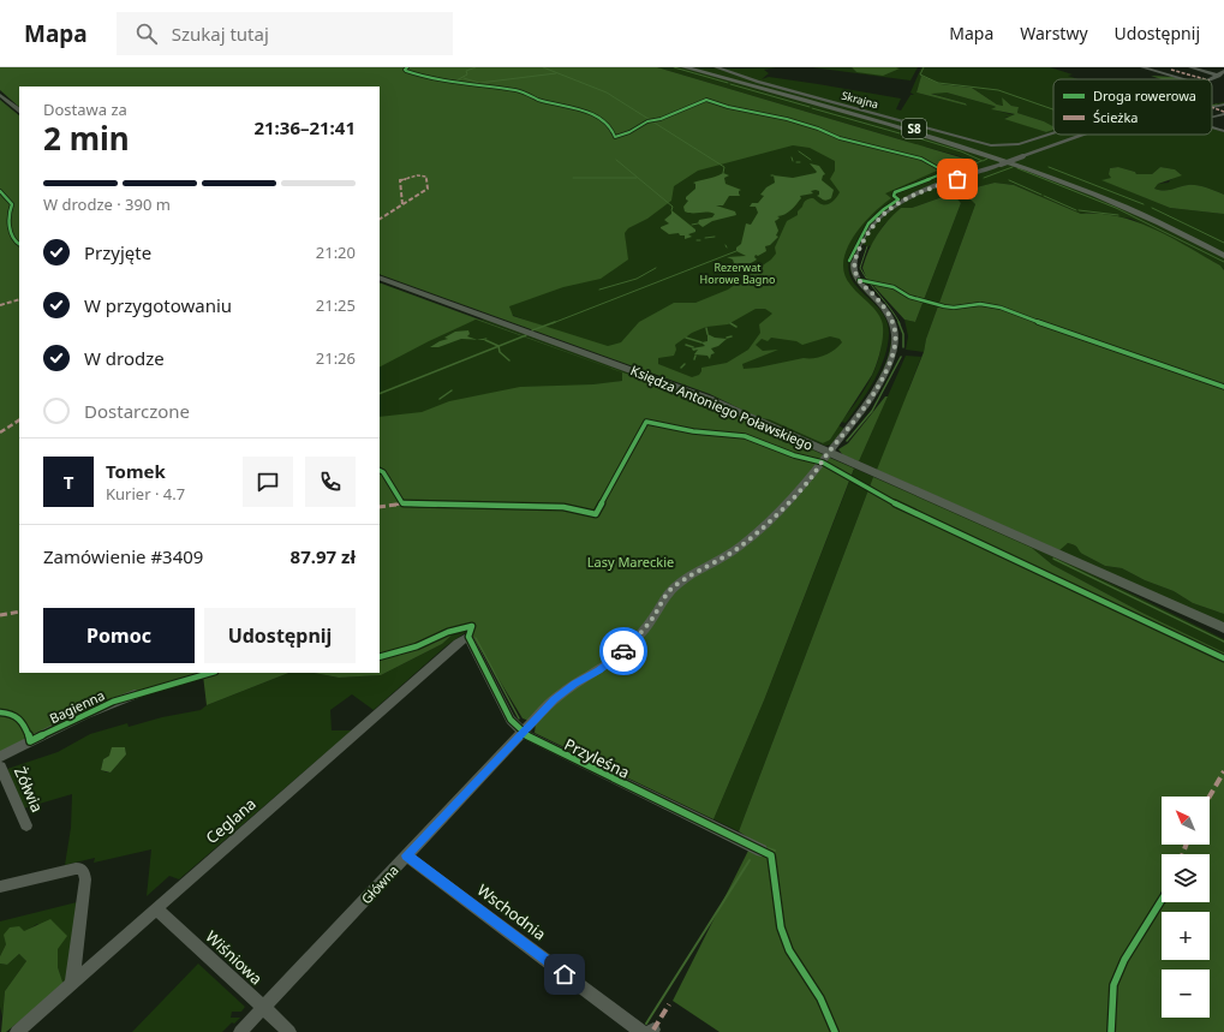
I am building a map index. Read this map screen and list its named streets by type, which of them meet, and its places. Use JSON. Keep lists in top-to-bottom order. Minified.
{"streets":{"highway":["S8"],"main road":["Księdza Antoniego Poławskiego"],"street":["Skrajna","Bagienna","Przyleśna","Żółwia","Ceglana","Główna","Wschodnia","Wiśniowa"]},"crossings":[["Księdza Antoniego Poławskiego","Główna"],["Przyleśna","Ceglana"],["Przyleśna","Główna"],["Ceglana","Wiśniowa"],["Główna","Wschodnia"],["Główna","Wiśniowa"]],"parks":["Rezerwat Horowe Bagno","Lasy Mareckie"],"legend":["Droga rowerowa","Ścieżka"],"north":"top left","page":{"header":"Mapa","search":"Szukaj tutaj","nav":["Mapa","Warstwy","Udostępnij"],"heading":["2 min","Dostawa za","21:36–21:41"],"panel":["Tomek","Kurier · 4.7","Zamówienie #3409","87.97 zł"],"bar":"W drodze · 390 m","list":[["Przyjęte","21:20"],["W przygotowaniu","21:25"],["W drodze","21:26"],"Dostarczone"],"round":"T","buttons":["Pomoc","Udostępnij"],"map_buttons":["+","−"]}}
